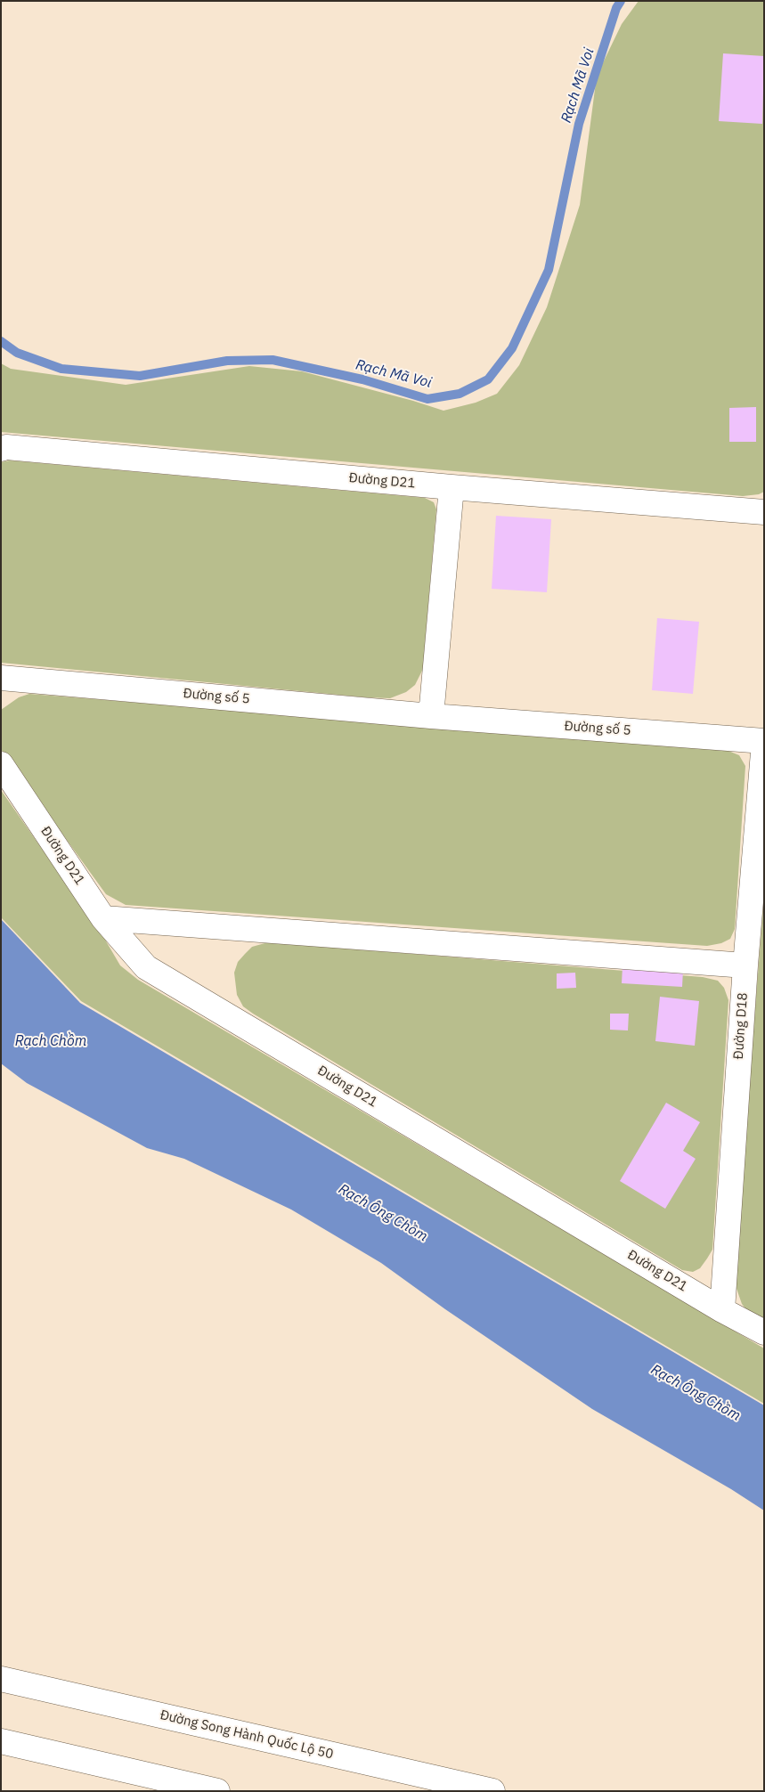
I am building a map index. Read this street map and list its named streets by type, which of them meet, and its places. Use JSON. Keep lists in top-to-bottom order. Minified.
{"streets":{"street":["Đường D21","Đường số 5","Đường D18","Đường Song Hành Quốc Lộ 50"]},"crossings":[["Đường D21","Đường D18"],["Đường số 5","Đường D18"]],"water":["Rạch Mã Voi","Rạch Chồm","Rạch Ông Chồm"]}
